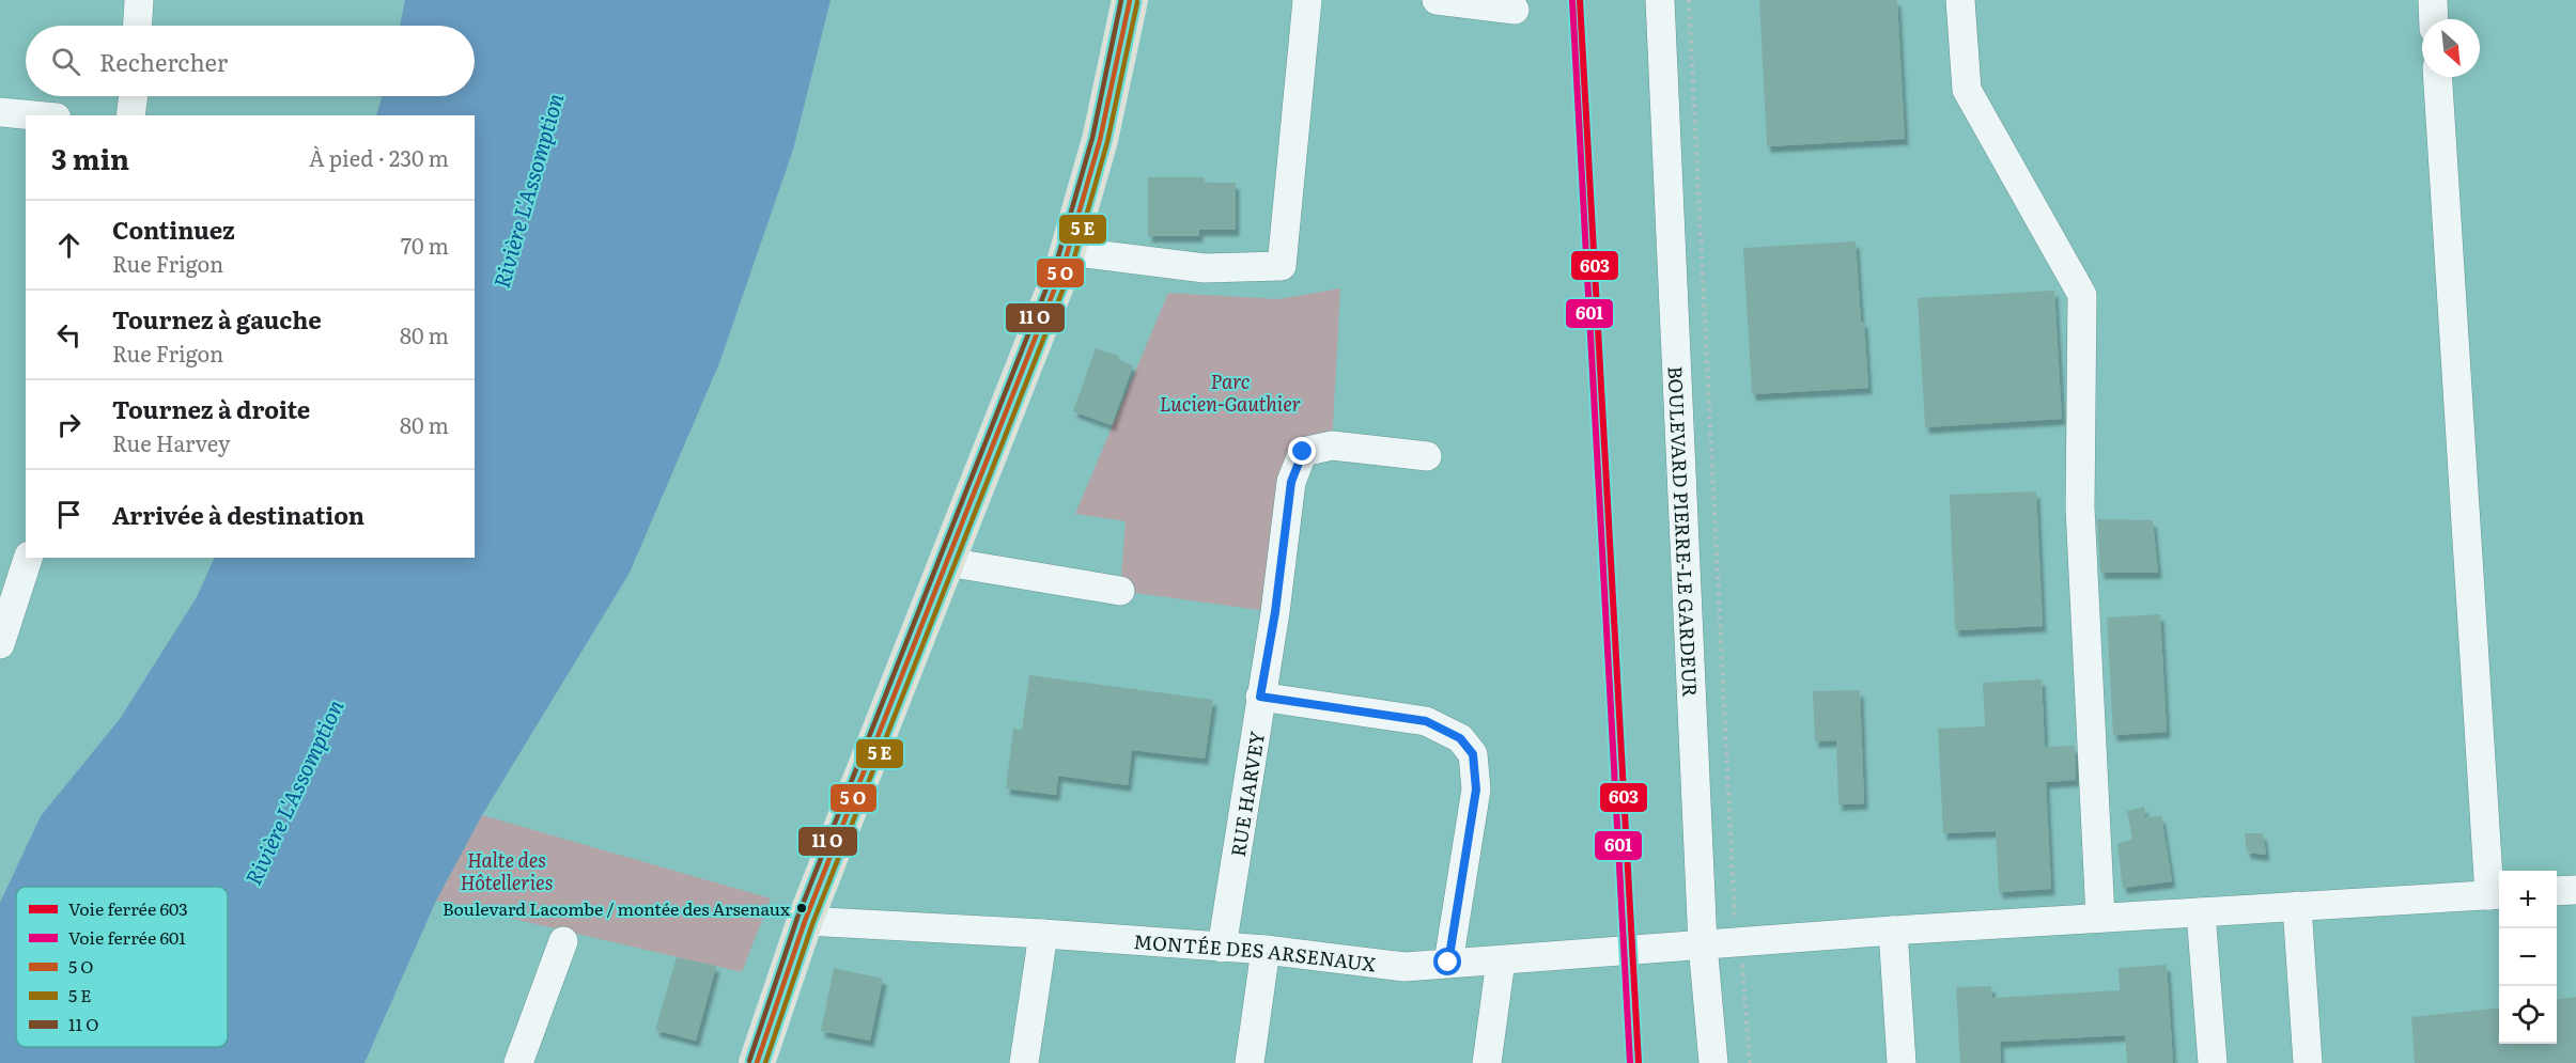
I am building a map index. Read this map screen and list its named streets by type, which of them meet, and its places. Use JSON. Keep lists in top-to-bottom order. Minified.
{"streets":{"street":["BOULEVARD PIERRE-LE GARDEUR","RUE HARVEY","MONTÉE DES ARSENAUX"]},"crossings":[["BOULEVARD PIERRE-LE GARDEUR","MONTÉE DES ARSENAUX"],["RUE HARVEY","MONTÉE DES ARSENAUX"]],"water":["Rivière L'Assomption"],"parks":["Parc Lucien-Gauthier","Halte des Hôtelleries"],"places":["Boulevard Lacombe / montée des Arsenaux"],"lines":["rail line 603","rail line 601"],"legend":["Voie ferrée 603","Voie ferrée 601","5 O","5 E","11 O"],"north":"bottom right","page":{"search":"Rechercher","heading":["3 min","À pied · 230 m"],"list":[["Continuez","Rue Frigon","70 m"],["Tournez à gauche","Rue Frigon","80 m"],["Tournez à droite","Rue Harvey","80 m"],"Arrivée à destination"],"map_buttons":["+","−"]}}
